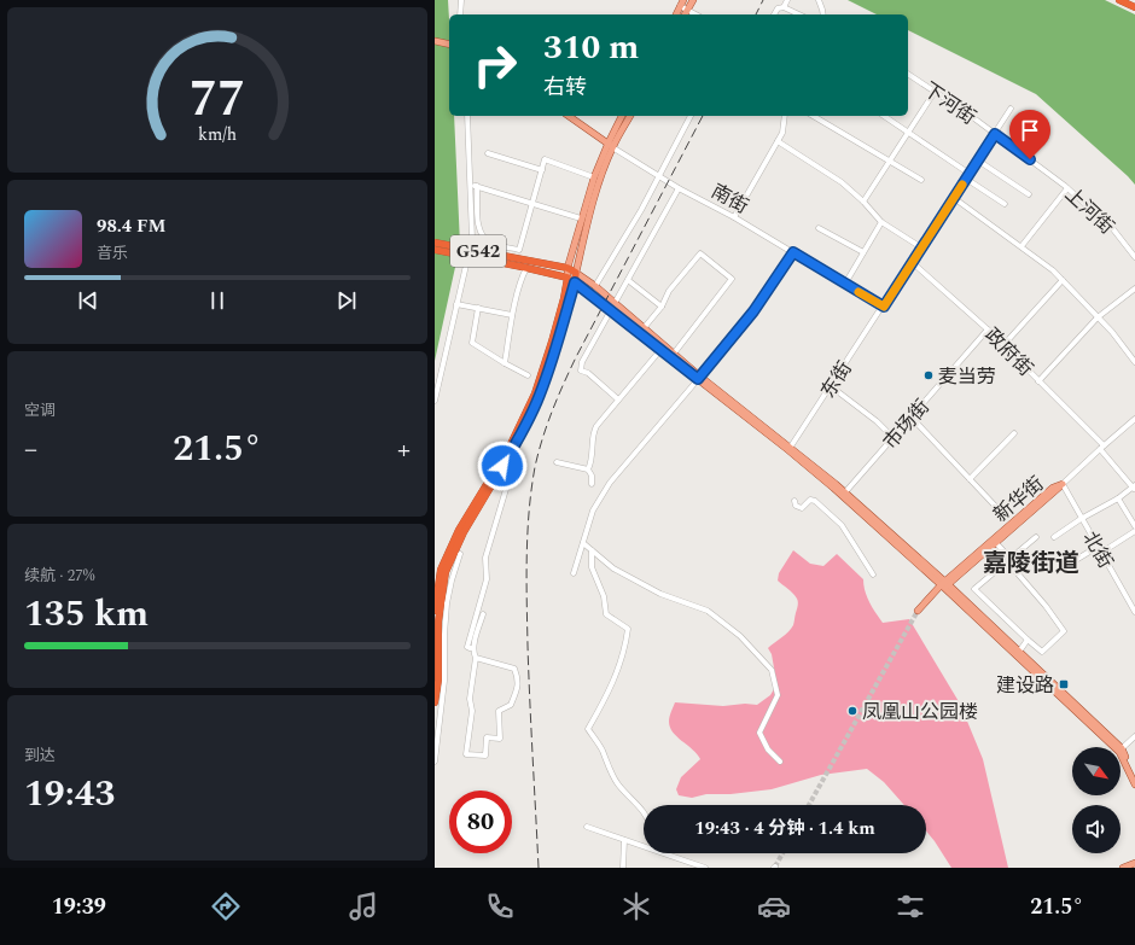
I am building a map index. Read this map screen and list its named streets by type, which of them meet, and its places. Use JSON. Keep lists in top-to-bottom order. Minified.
{"streets":{"highway":["G542"],"main road":["南街","新华街"],"street":["下河街","上河街","政府街","东街","市场街","北街"]},"crossings":[["下河街","上河街"],["下河街","东街"],["南街","东街"],["上河街","东街"],["政府街","东街"],["政府街","市场街"],["新华街","北街"]],"districts":["嘉陵街道"],"places":{"other":["麦当劳","凤凰山公园楼"],"transit":["建设路"]},"north":"bottom right","page":{"turn":["310 m","右转"],"song":["98.4 FM","音乐"],"tile":["空调",["续航 · 27%","135 km"],["到达","19:43"]],"heat":["−","21.5°","+"],"limit":"80","trip":"19:43 · 4 分钟 · 1.4 km","tabs":["19:39","21.5°"],"gauge":["77","km/h"]}}
